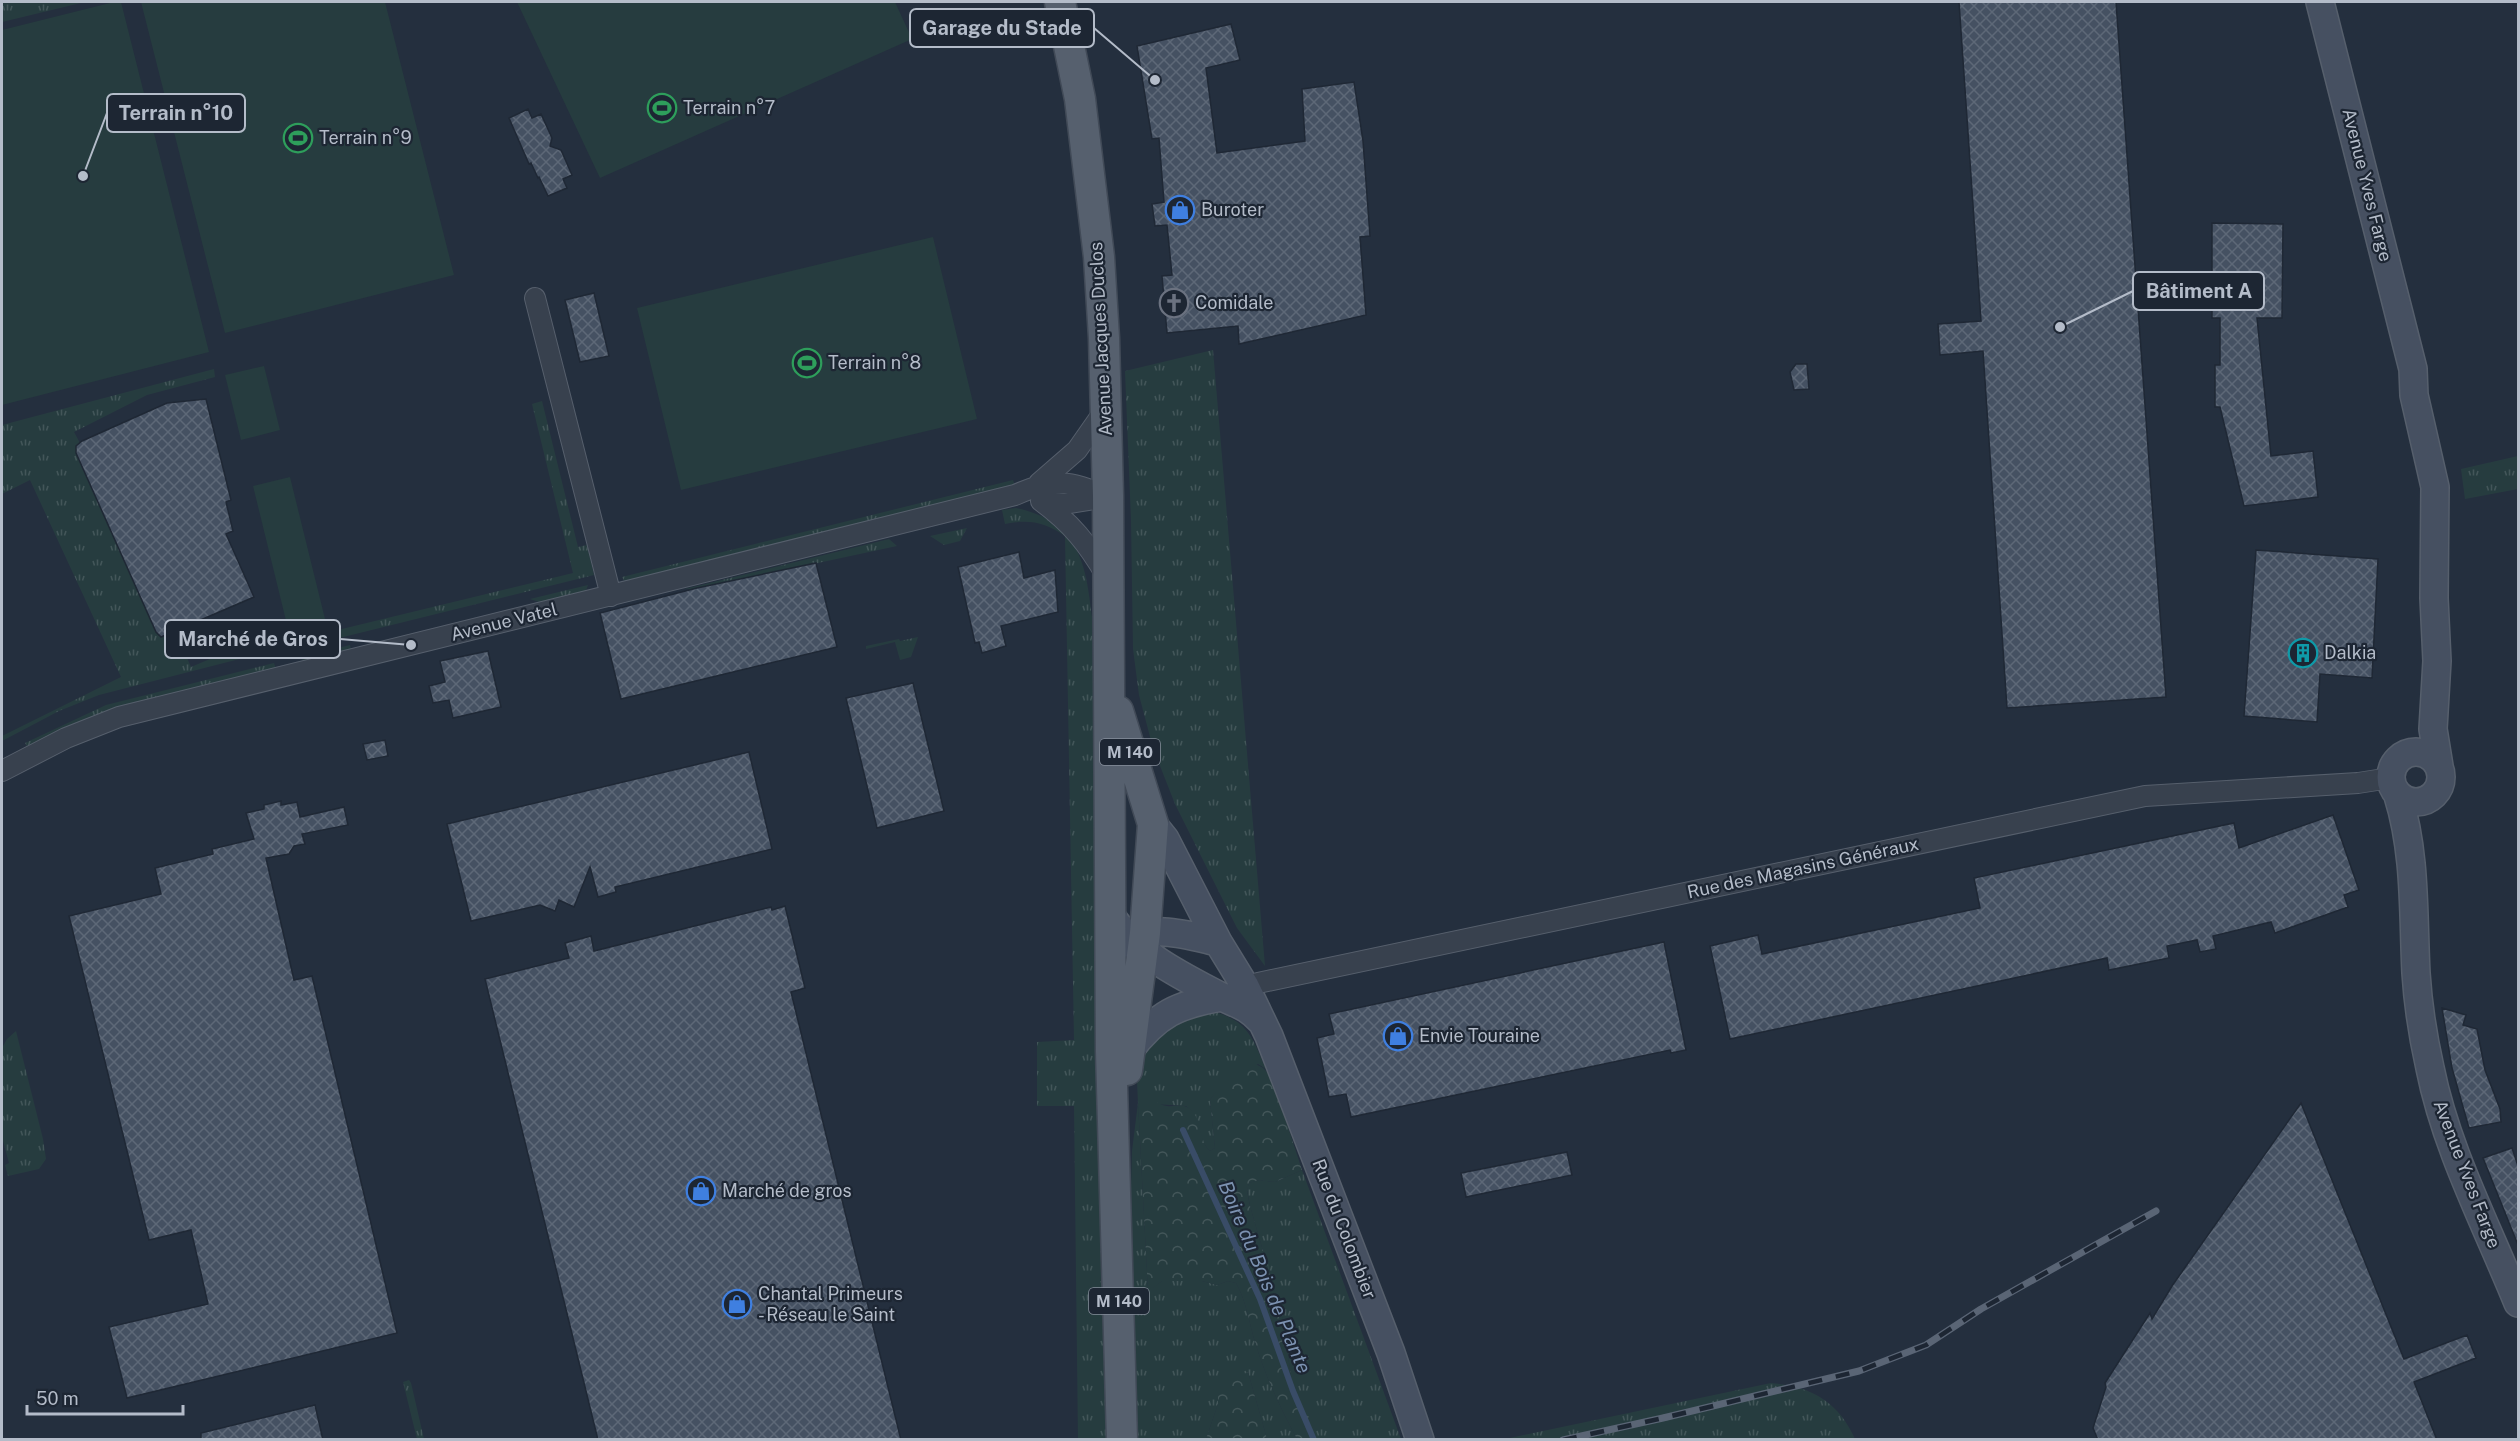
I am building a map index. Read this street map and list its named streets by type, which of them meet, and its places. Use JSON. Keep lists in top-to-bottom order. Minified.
{"streets":{"main road":["Avenue Jacques Duclos","M 140"],"street":["Avenue Yves Farge","Avenue Vatel","Rue des Magasins Généraux","Rue du Colombier"]},"crossings":[["Avenue Yves Farge","Rue des Magasins Généraux"],["Avenue Jacques Duclos","Avenue Vatel"],["Avenue Jacques Duclos","M 140"],["M 140","Rue du Colombier"],["Rue des Magasins Généraux","Rue du Colombier"]],"water":["Boire du Bois de Plante"],"places":{"other":["Garage du Stade","Terrain n°10","Bâtiment A","Marché de Gros"],"sports":["Terrain n°7","Terrain n°9","Terrain n°8"],"shop":["Buroter","Envie Touraine","Marché de gros","Chantal Primeurs - Réseau le Saint"],"church":["Comidale"],"building":["Dalkia"]},"scale_bar":"50 m"}
